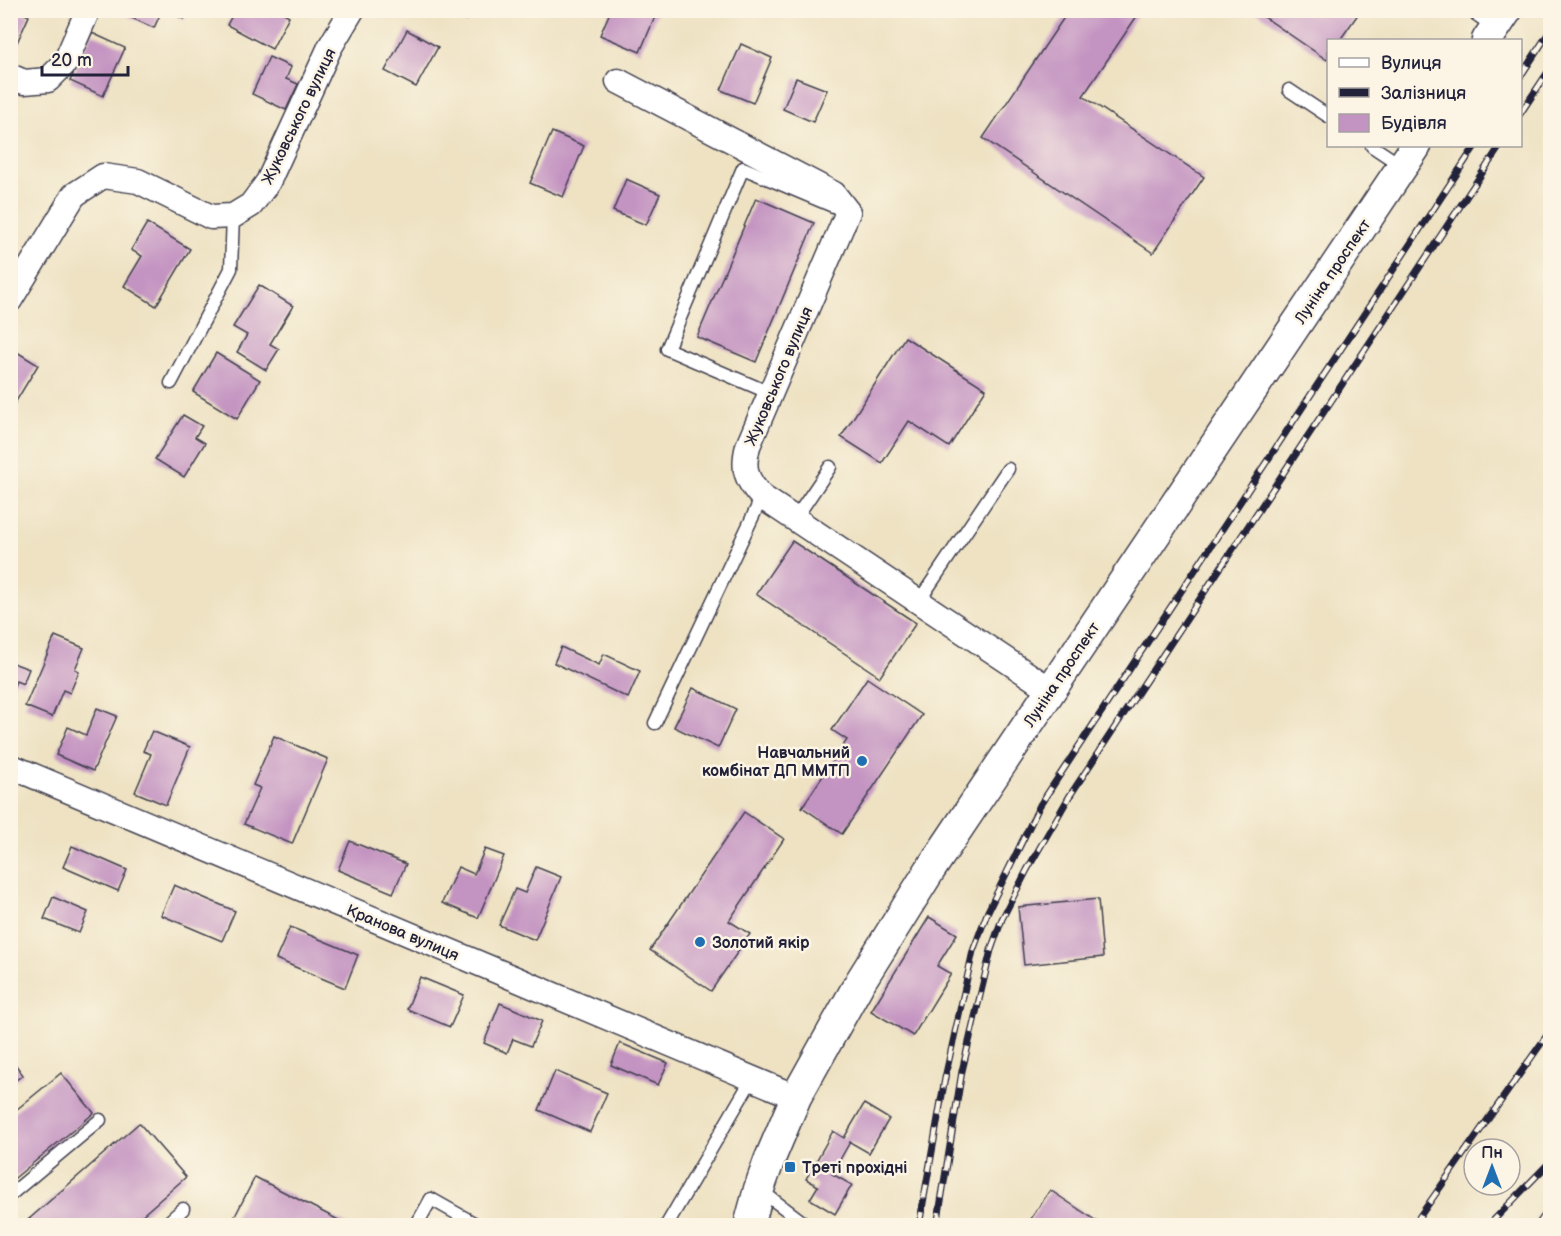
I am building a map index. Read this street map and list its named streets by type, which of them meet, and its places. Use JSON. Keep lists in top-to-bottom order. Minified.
{"streets":{"street":["Жуковського вулиця","Луніна проспект","Кранова вулиця"]},"crossings":[["Жуковського вулиця","Луніна проспект"],["Луніна проспект","Кранова вулиця"]],"places":{"other":["Навчальний комбінат ДП ММТП","Золотий якір"],"transit":["Треті прохідні"]},"legend":["Вулиця","Залізниця","Будівля"],"scale_bar":"20 m","north":"top"}
